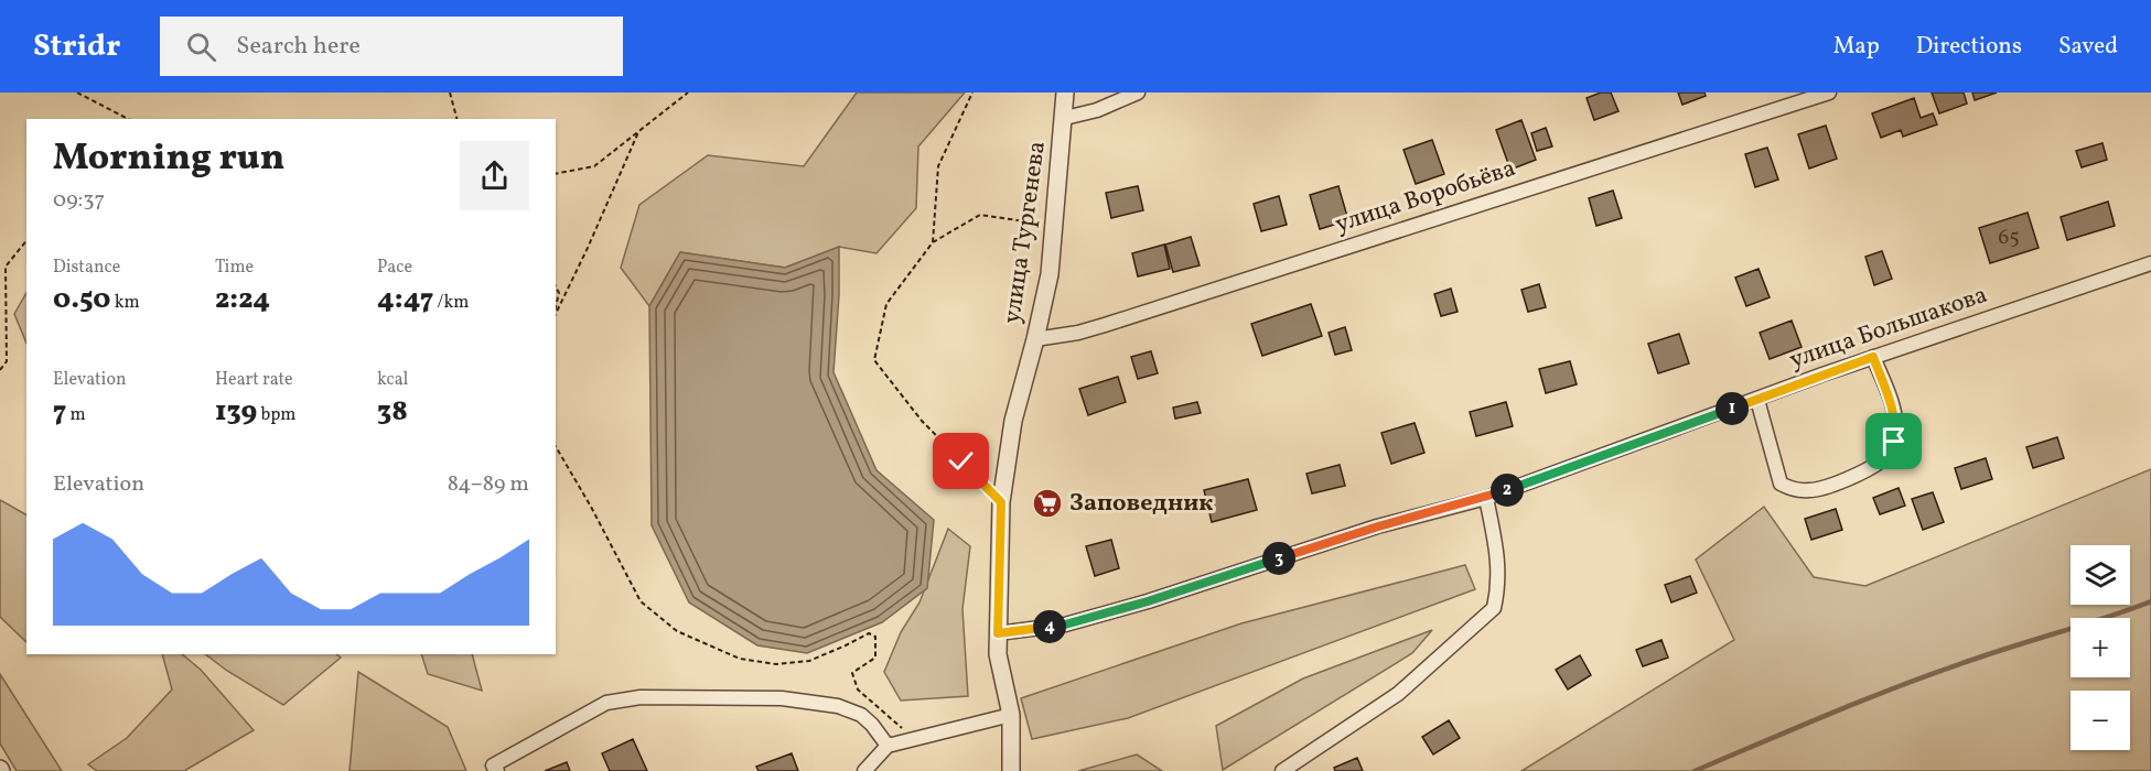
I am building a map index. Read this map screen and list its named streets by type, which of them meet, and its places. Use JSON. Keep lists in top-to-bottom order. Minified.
{"streets":{"street":["улица Воробьёва","улица Тургенева","улица Большакова"]},"crossings":[["улица Воробьёва","улица Тургенева"],["улица Тургенева","улица Большакова"]],"places":{"supermarket":["Заповедник"]},"house_numbers":["65"],"page":{"header":"Stridr","search":"Search here","nav":["Map","Directions","Saved"],"heading":["Morning run","09:37"],"stats":[["Distance","0.50 km"],["Time","2:24"],["Pace","4:47 /km"],["Elevation","7 m"],["Heart rate","139 bpm"],["kcal","38"]],"pins":["1","2","3","4"],"chart":["Elevation","84–89 m"],"map_buttons":["+","−"]}}
